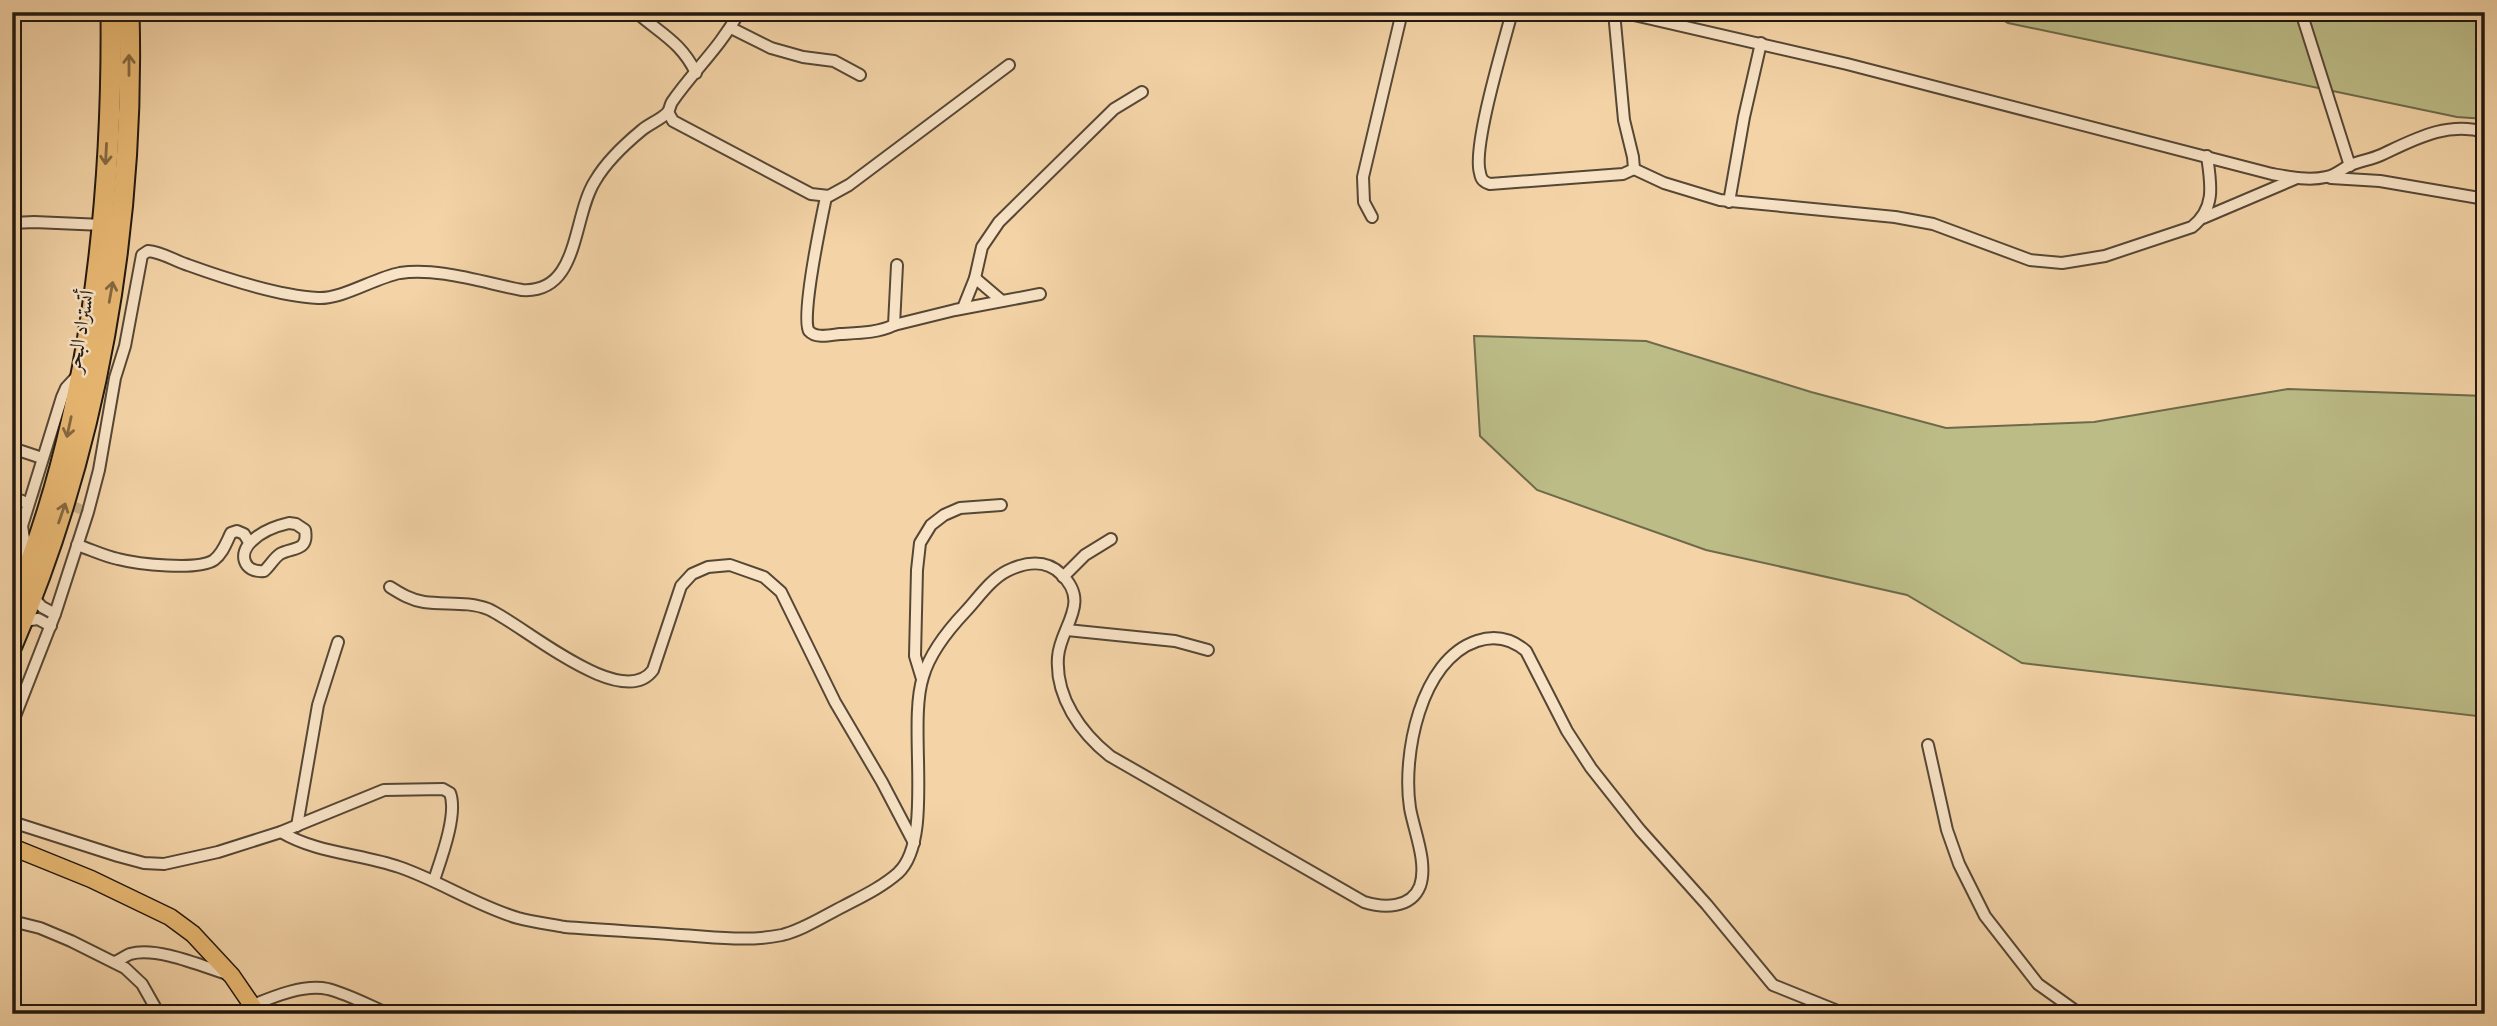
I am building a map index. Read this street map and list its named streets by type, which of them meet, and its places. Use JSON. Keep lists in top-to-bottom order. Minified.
{"streets":{"highway":["أتستراد البحر"]}}
